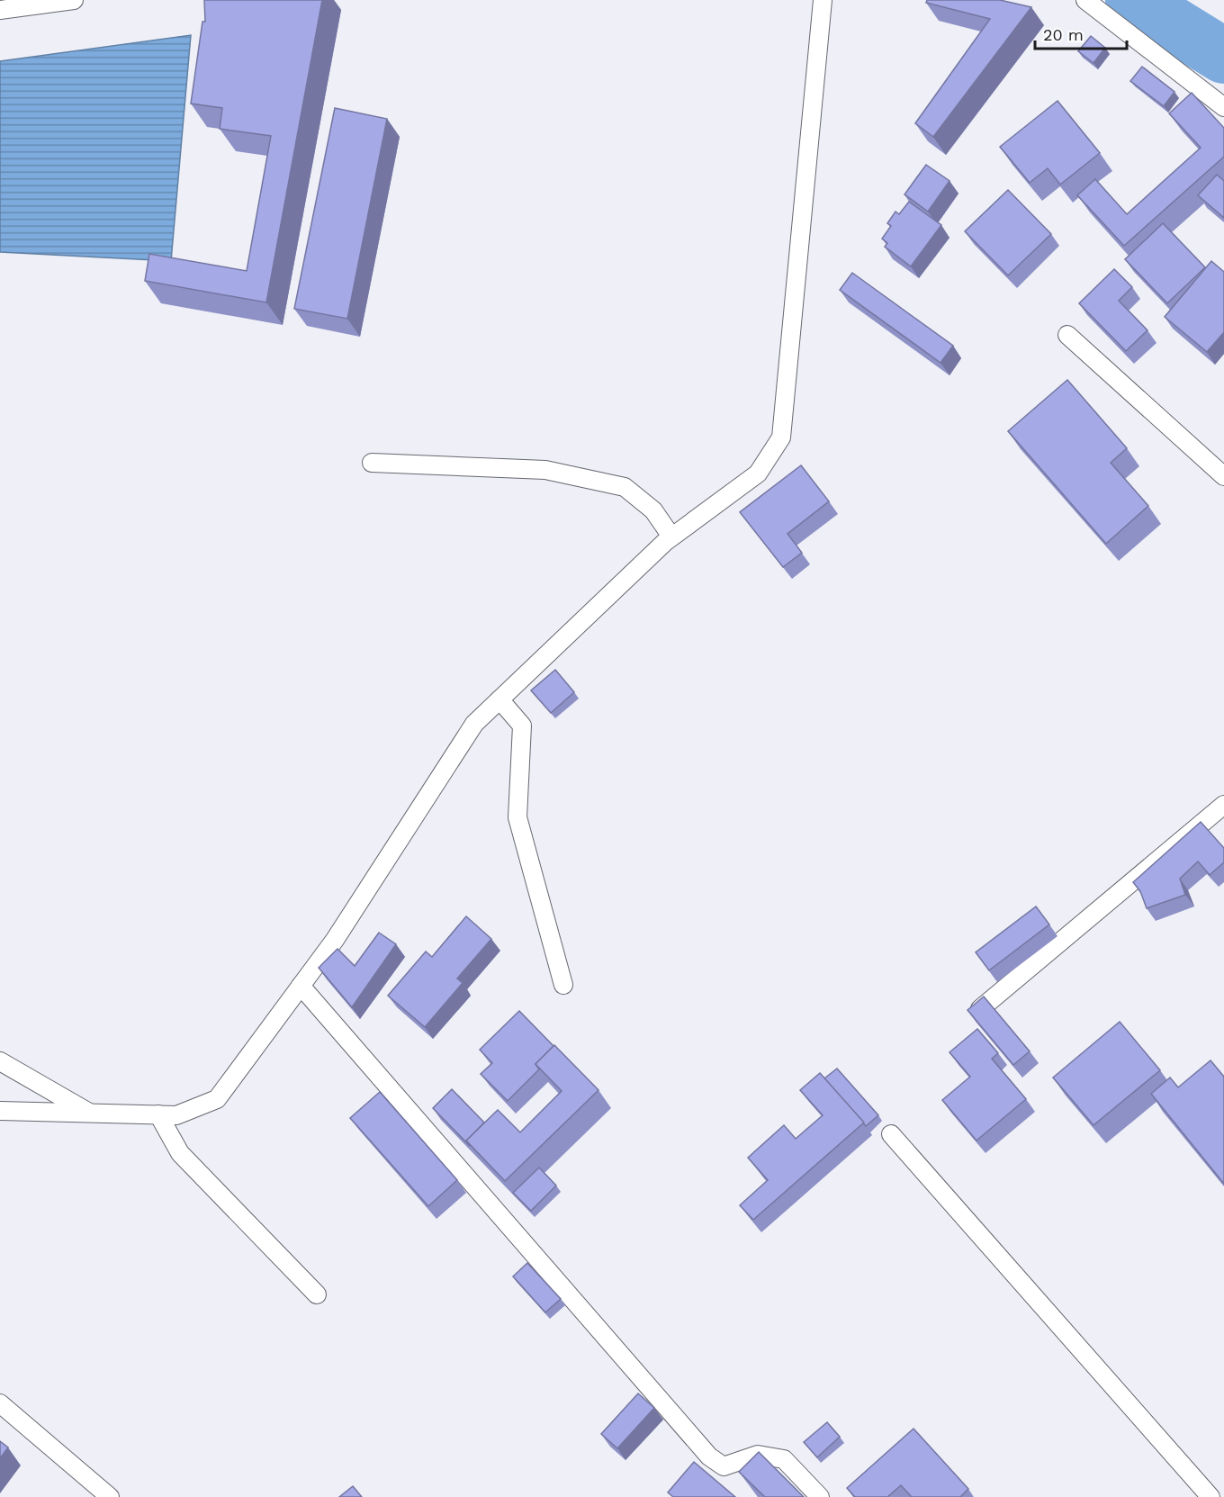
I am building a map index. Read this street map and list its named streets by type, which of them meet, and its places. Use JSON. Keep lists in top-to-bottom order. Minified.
{"scale_bar":"20 m"}
